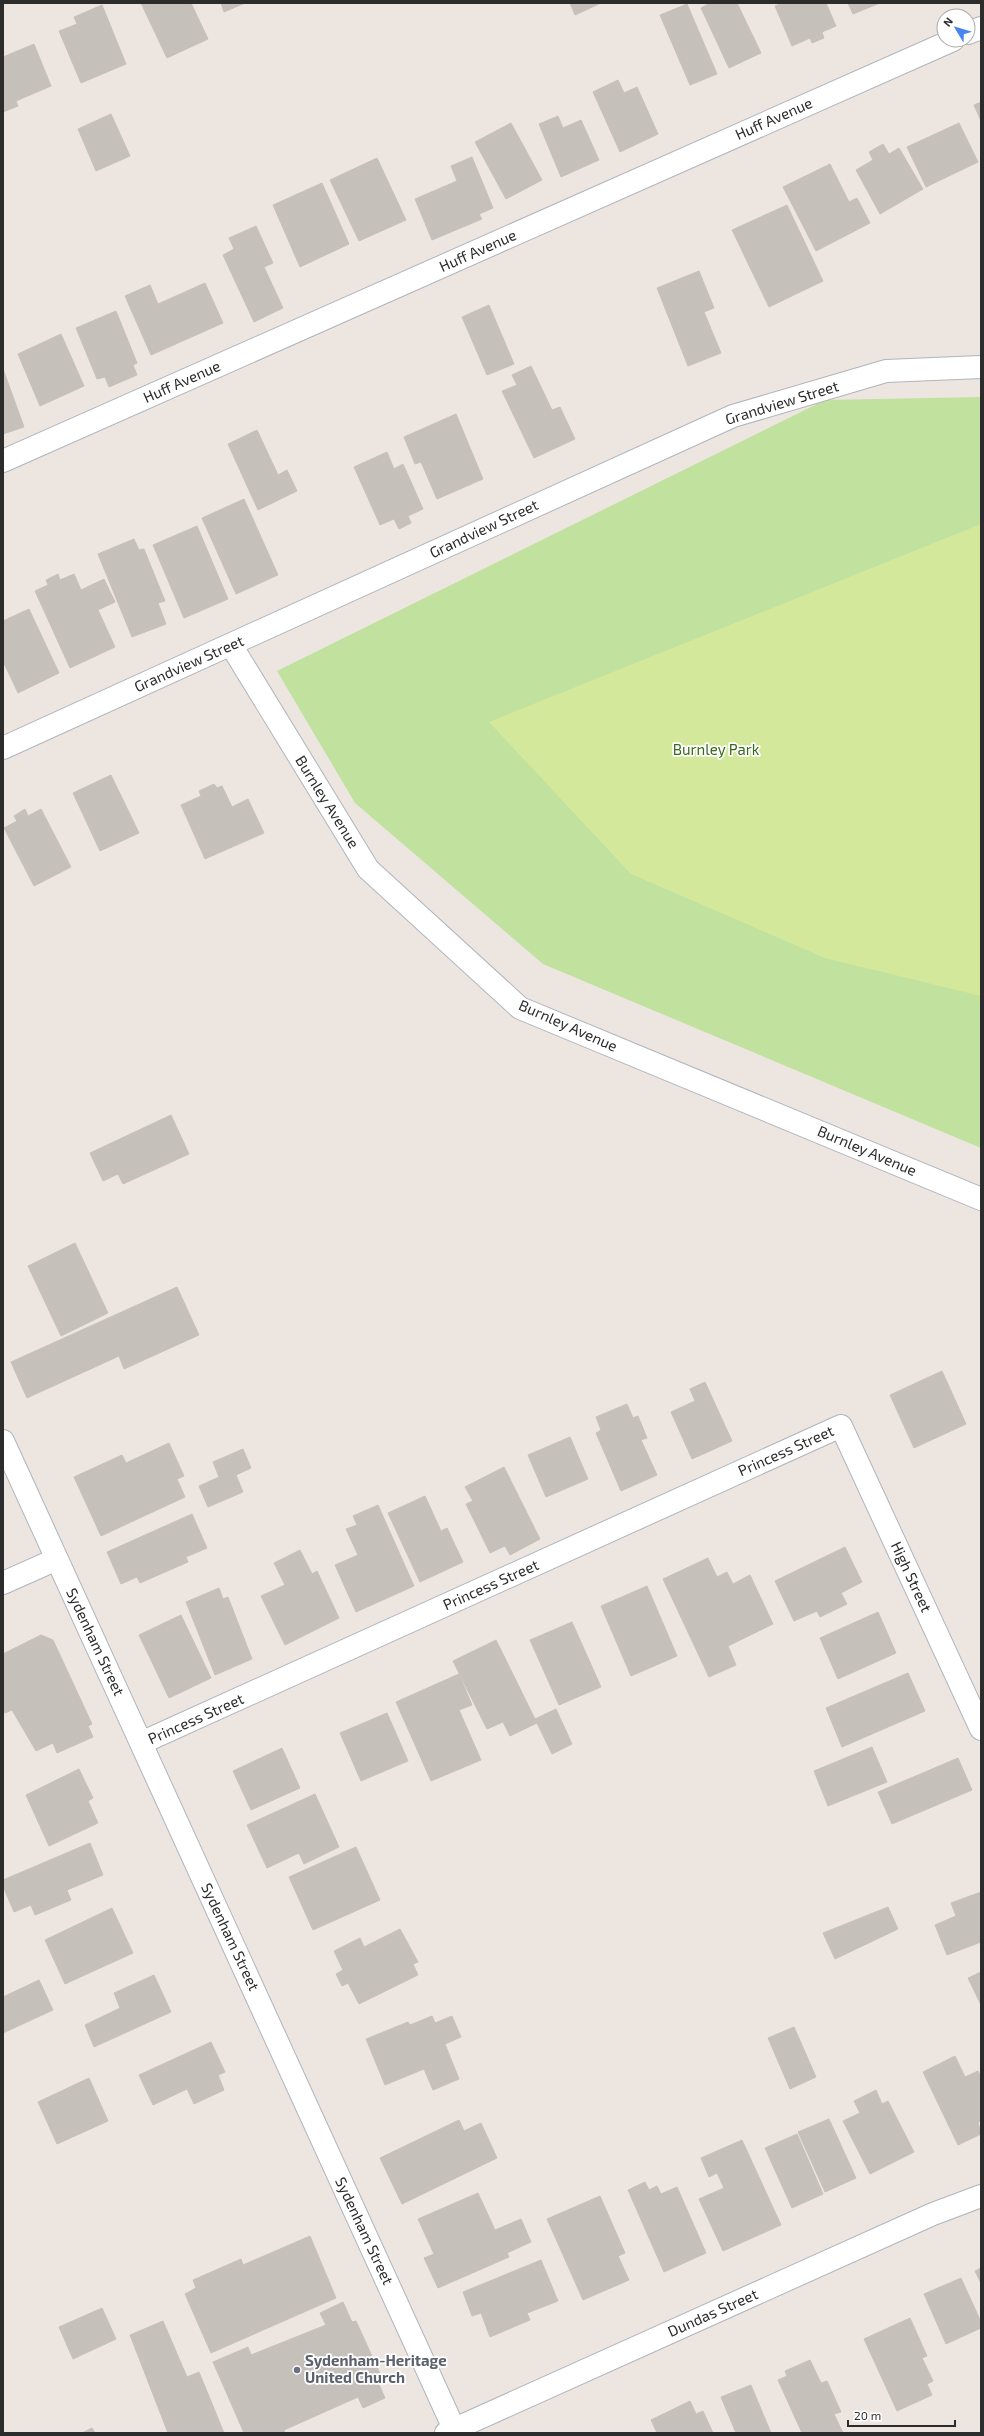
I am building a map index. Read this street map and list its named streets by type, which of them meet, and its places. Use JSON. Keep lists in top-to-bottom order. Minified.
{"streets":{"street":["Huff Avenue","Grandview Street","Burnley Avenue","Princess Street","High Street","Sydenham Street","Dundas Street"]},"crossings":[["Grandview Street","Burnley Avenue"],["Princess Street","High Street"],["Princess Street","Sydenham Street"],["Sydenham Street","Dundas Street"]],"parks":["Burnley Park"],"places":["Sydenham-Heritage United Church"],"scale_bar":"20 m","north":"top left"}
